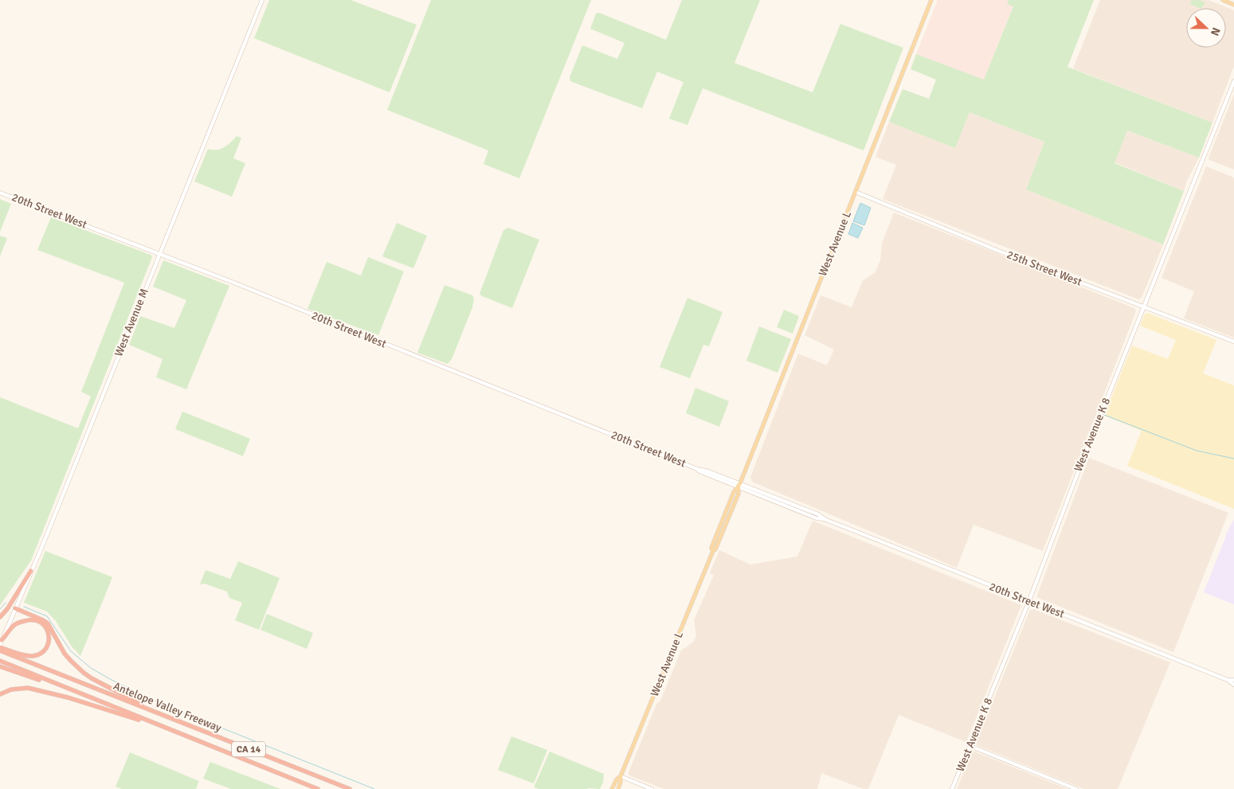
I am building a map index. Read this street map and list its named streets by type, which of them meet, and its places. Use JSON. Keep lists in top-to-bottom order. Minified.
{"streets":{"highway":["Antelope Valley Freeway","CA 14"],"main road":["20th Street West","West Avenue L","25th Street West","West Avenue M","West Avenue K 8"]},"crossings":[["20th Street West","West Avenue L"],["20th Street West","West Avenue M"],["20th Street West","West Avenue K 8"],["West Avenue L","25th Street West"],["25th Street West","West Avenue K 8"],["West Avenue M","Antelope Valley Freeway"]],"north":"right"}
